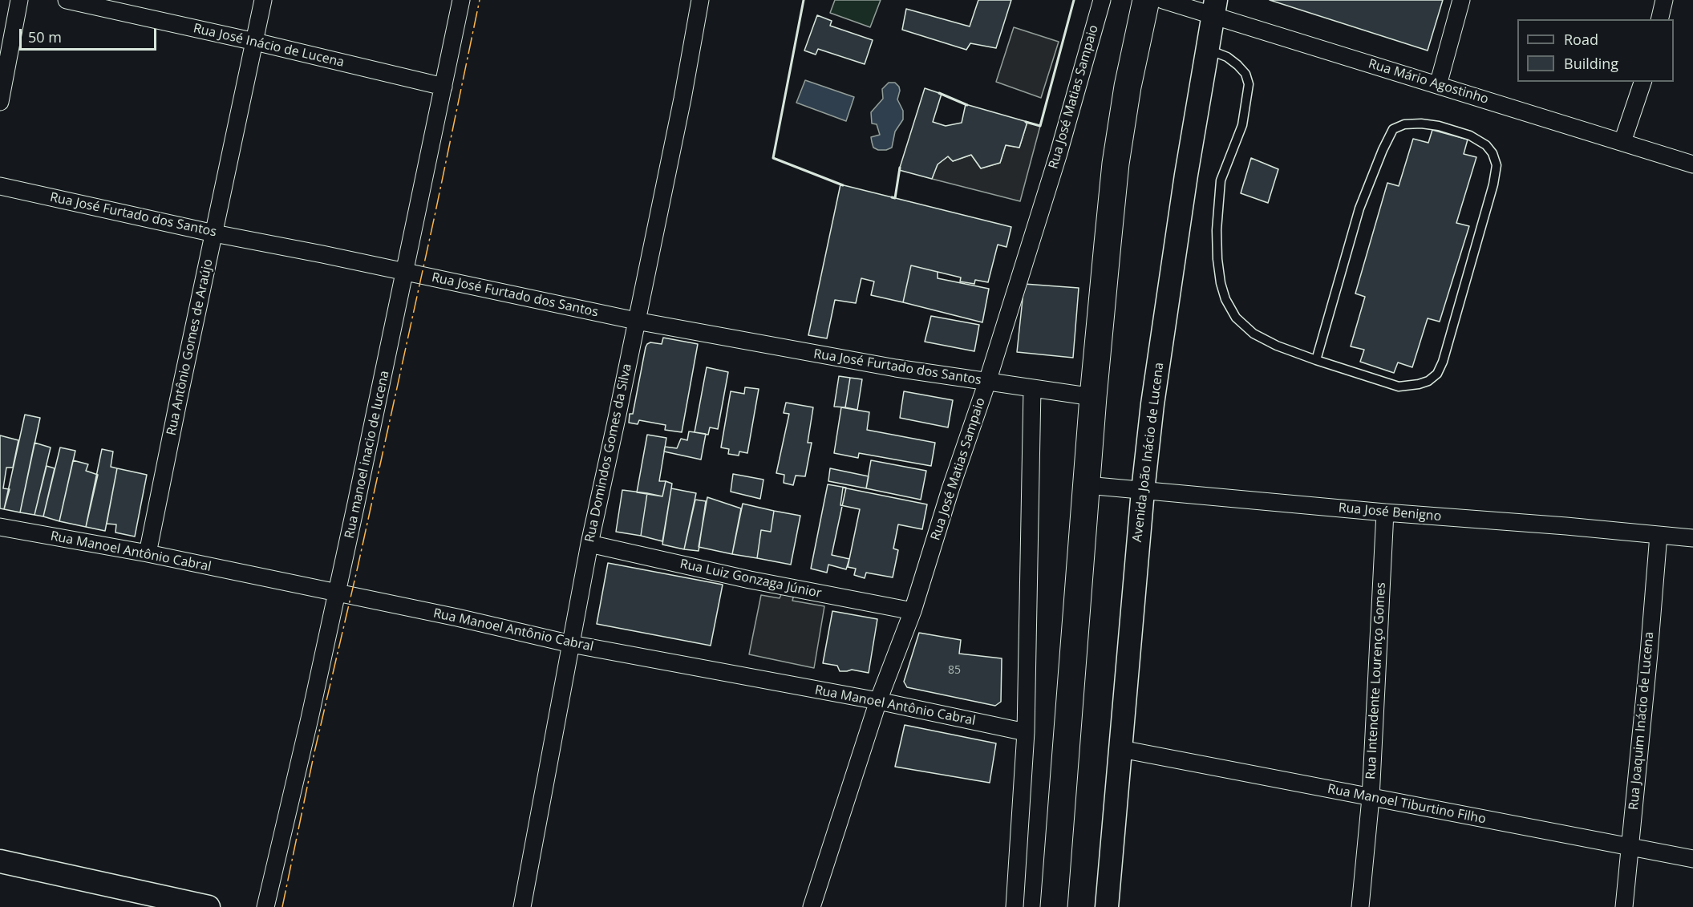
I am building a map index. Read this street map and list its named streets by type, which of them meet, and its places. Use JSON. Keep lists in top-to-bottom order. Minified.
{"streets":{"street":["Rua José Inácio de Lucena","Rua Mário Agostinho","Rua José Matias Sampaio","Rua José Furtado dos Santos","Rua Antônio Gomes de Araújo","Avenida João Inácio de Lucena","Rua Domindos Gomes da Silva","Rua manoel inacio de lucena","Rua José Benigno","Rua Manoel Antônio Cabral","Rua Luiz Gonzaga Júnior","Rua Intendente Lourenço Gomes","Rua Joaquim Inácio de Lucena","Rua Manoel Tiburtino Filho"]},"crossings":[["Rua José Inácio de Lucena","Rua Antônio Gomes de Araújo"],["Rua José Inácio de Lucena","Rua manoel inacio de lucena"],["Rua Mário Agostinho","Avenida João Inácio de Lucena"],["Rua José Matias Sampaio","Rua José Furtado dos Santos"],["Rua José Matias Sampaio","Rua Manoel Antônio Cabral"],["Rua José Matias Sampaio","Rua Luiz Gonzaga Júnior"],["Rua José Furtado dos Santos","Rua Antônio Gomes de Araújo"],["Rua José Furtado dos Santos","Rua Domindos Gomes da Silva"],["Rua José Furtado dos Santos","Rua manoel inacio de lucena"],["Rua Antônio Gomes de Araújo","Rua Manoel Antônio Cabral"],["Avenida João Inácio de Lucena","Rua José Benigno"],["Avenida João Inácio de Lucena","Rua Manoel Tiburtino Filho"],["Rua Domindos Gomes da Silva","Rua Manoel Antônio Cabral"],["Rua Domindos Gomes da Silva","Rua Luiz Gonzaga Júnior"],["Rua manoel inacio de lucena","Rua Manoel Antônio Cabral"],["Rua José Benigno","Rua Intendente Lourenço Gomes"],["Rua José Benigno","Rua Joaquim Inácio de Lucena"],["Rua Intendente Lourenço Gomes","Rua Manoel Tiburtino Filho"],["Rua Joaquim Inácio de Lucena","Rua Manoel Tiburtino Filho"]],"house_numbers":["85"],"legend":["Road","Building"],"scale_bar":"50 m"}
